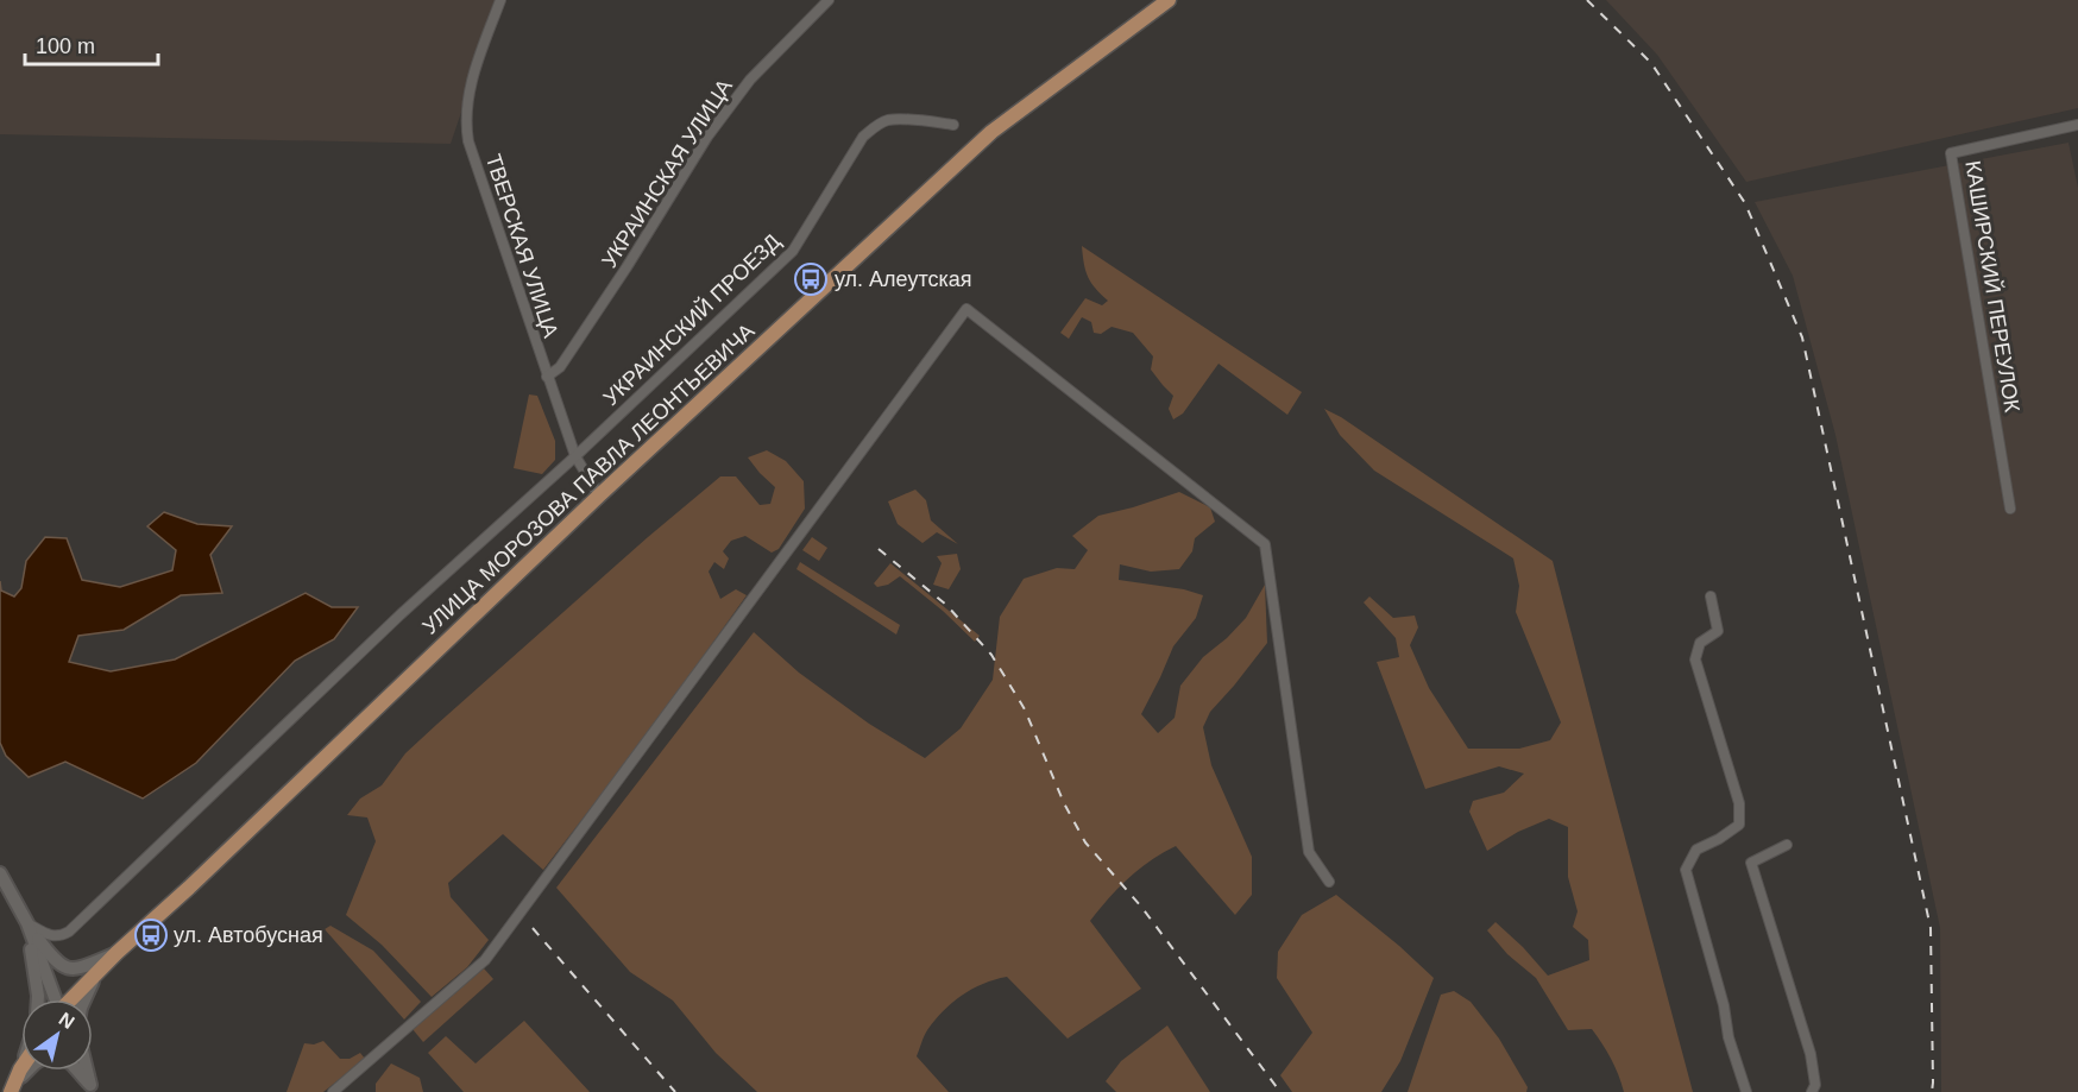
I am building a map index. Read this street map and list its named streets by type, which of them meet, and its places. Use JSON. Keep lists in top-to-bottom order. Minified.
{"streets":{"main road":["УЛИЦА МОРОЗОВА ПАВЛА ЛЕОНТЬЕВИЧА"],"street":["УКРАИНСКАЯ УЛИЦА","ТВЕРСКАЯ УЛИЦА","КАШИРСКИЙ ПЕРЕУЛОК","УКРАИНСКИЙ ПРОЕЗД"]},"crossings":[["УКРАИНСКАЯ УЛИЦА","ТВЕРСКАЯ УЛИЦА"],["ТВЕРСКАЯ УЛИЦА","УКРАИНСКИЙ ПРОЕЗД"],["ТВЕРСКАЯ УЛИЦА","УЛИЦА МОРОЗОВА ПАВЛА ЛЕОНТЬЕВИЧА"]],"places":{"bus stop":["ул. Алеутская","ул. Автобусная"]},"scale_bar":"100 m","north":"top right"}
